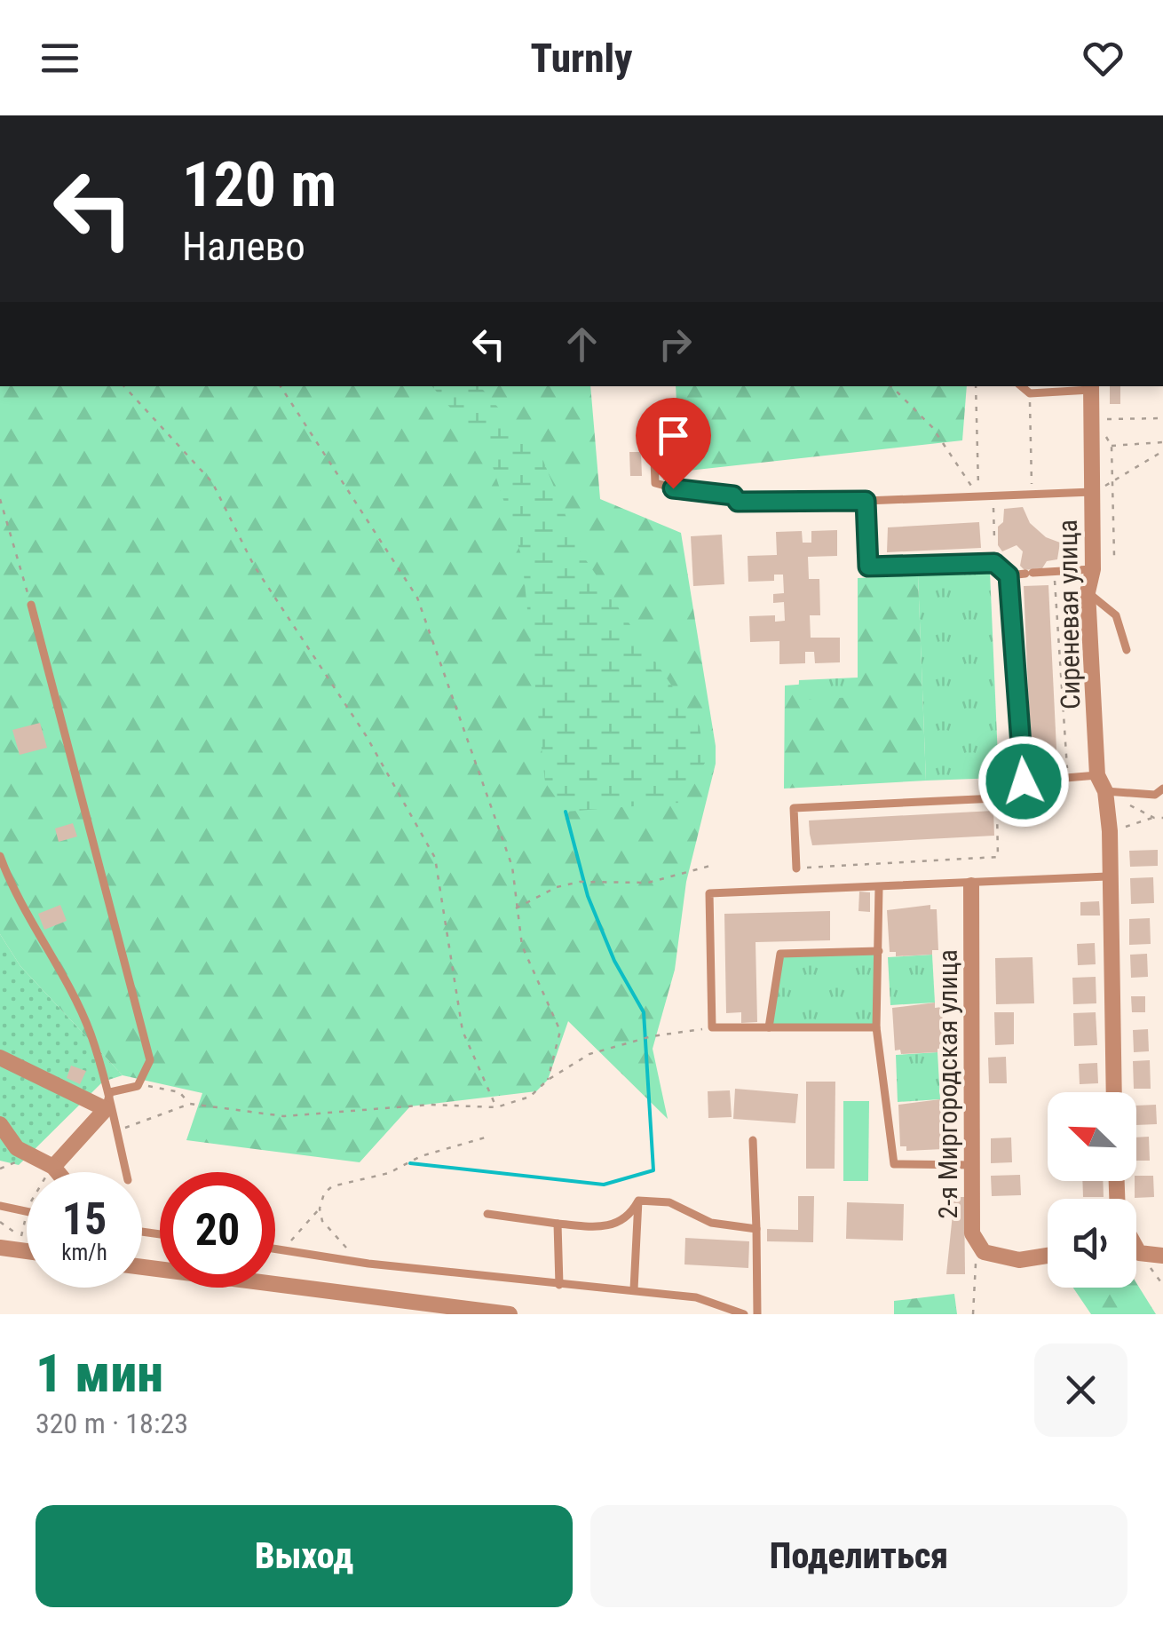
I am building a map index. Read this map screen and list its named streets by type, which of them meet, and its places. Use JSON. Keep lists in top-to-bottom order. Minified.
{"streets":{"street":["Сиреневая улица","2-я Миргородская улица"]},"north":"top left","page":{"header":"Turnly","turn":["120 m","Налево"],"speed":"15 km/h","limit":"20","heading":["1 мин","320 m · 18:23"],"buttons":["Выход","Поделиться"]}}
